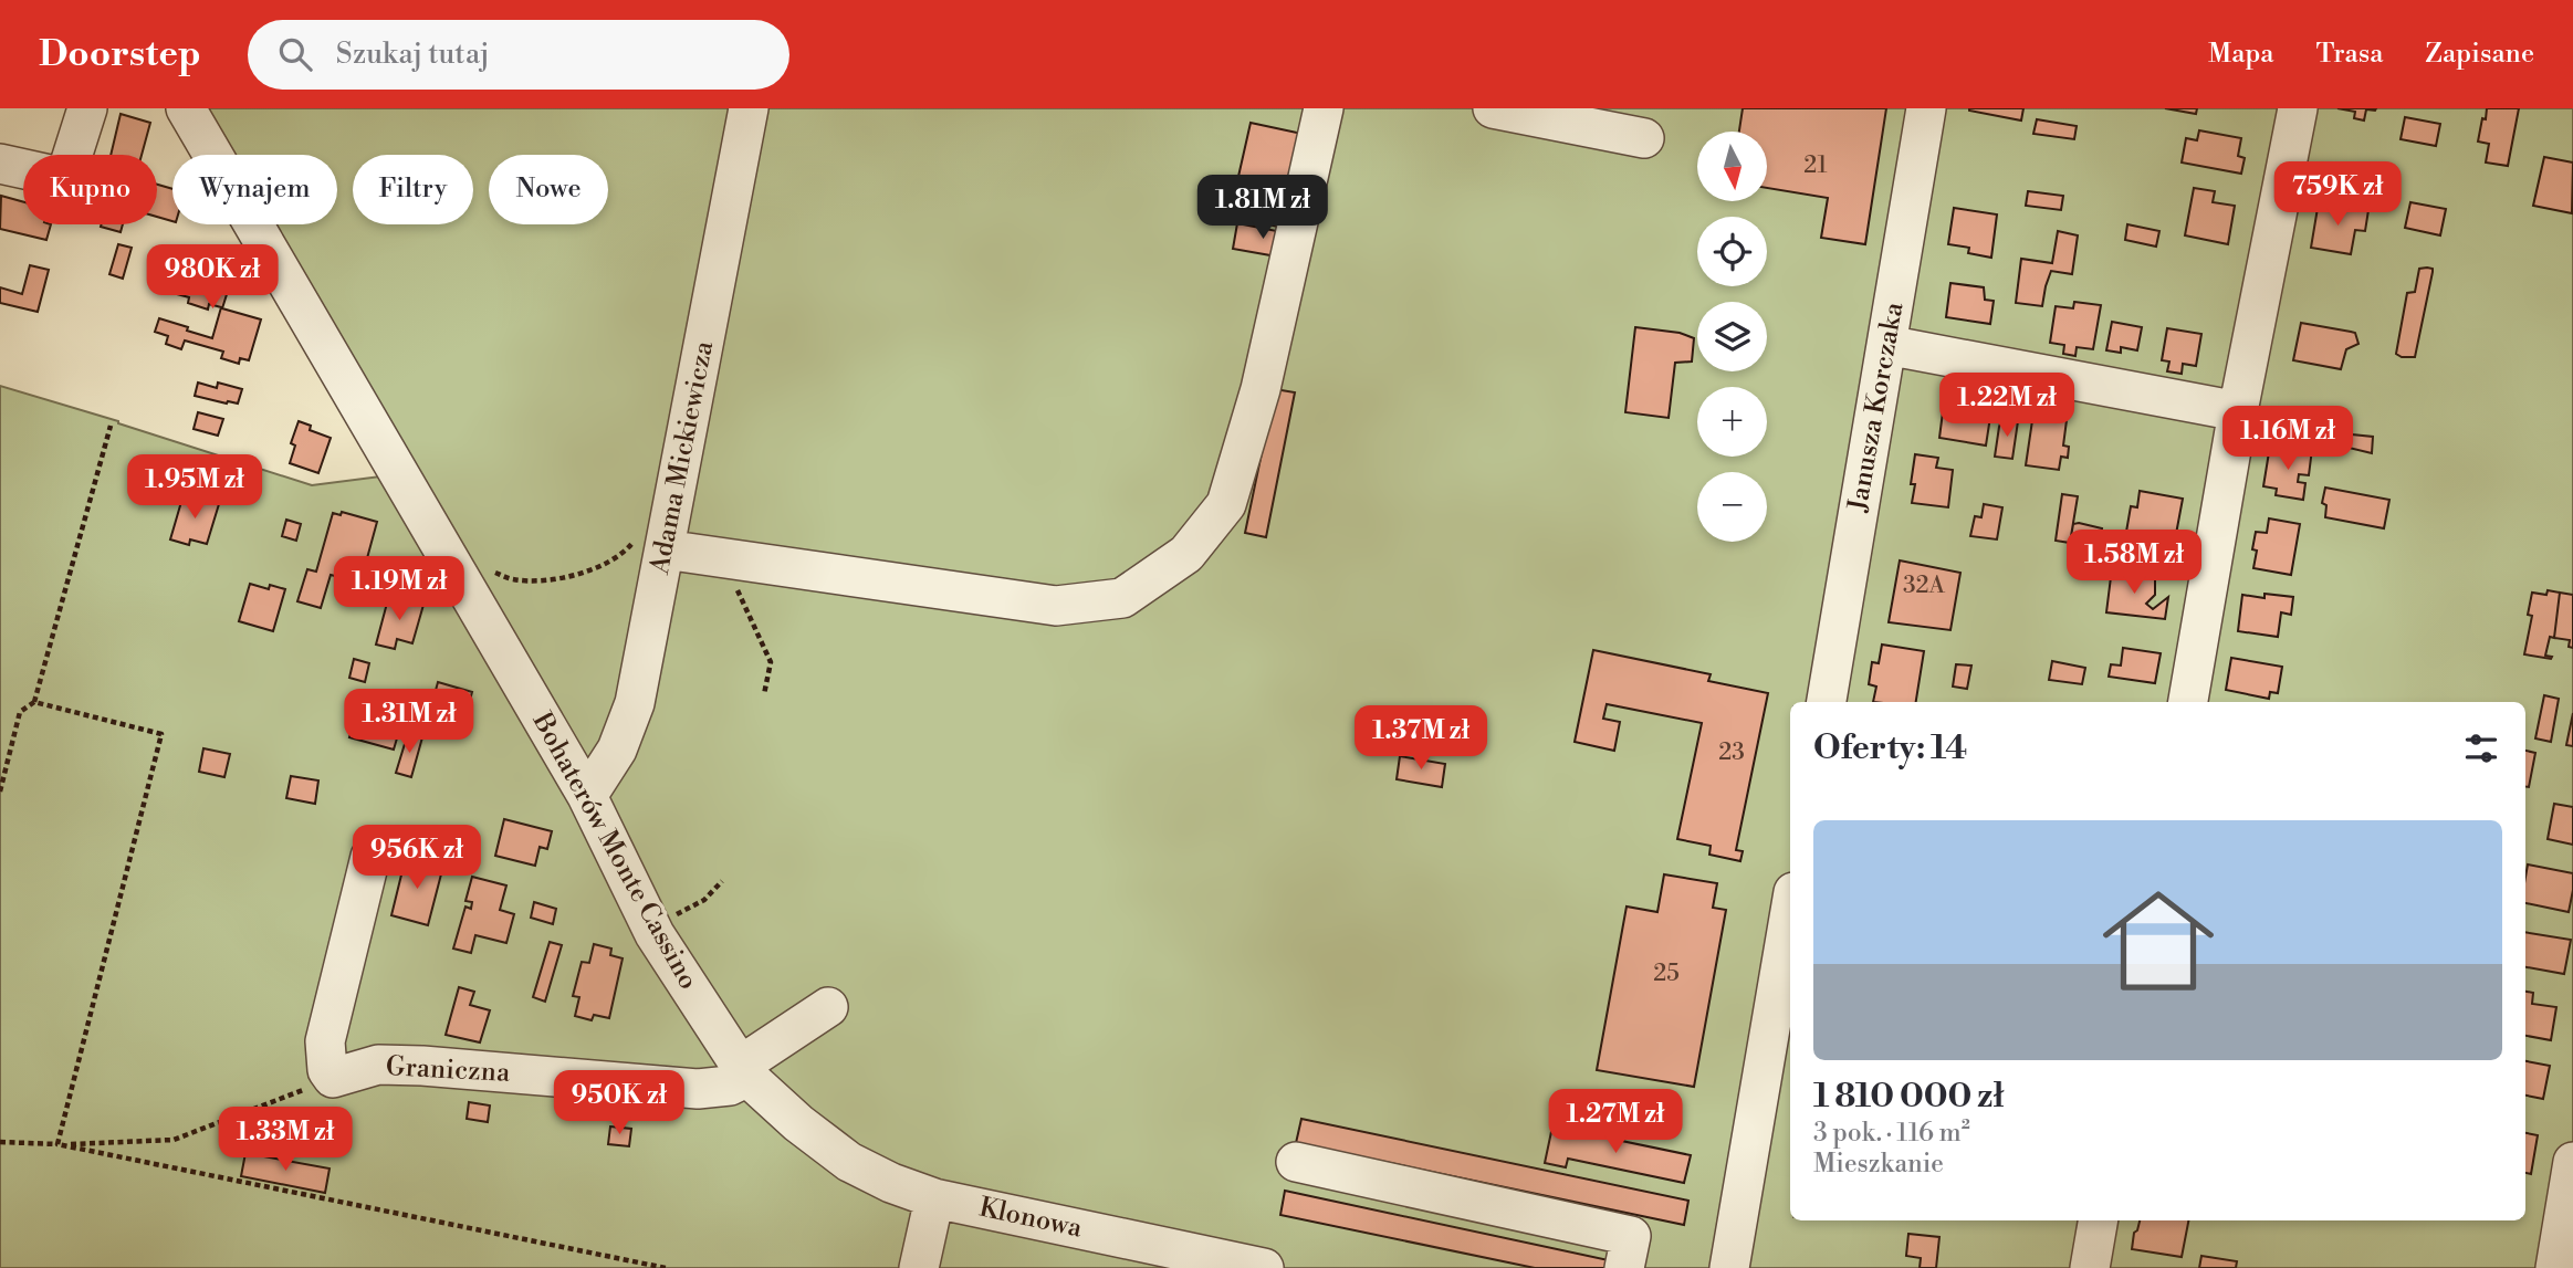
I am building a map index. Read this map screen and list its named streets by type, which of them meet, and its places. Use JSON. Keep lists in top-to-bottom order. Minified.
{"streets":{"street":["Janusza Korczaka","Adama Mickiewicza","Bohaterów Monte Cassino","Graniczna","Klonowa"]},"crossings":[["Adama Mickiewicza","Bohaterów Monte Cassino"],["Bohaterów Monte Cassino","Graniczna"],["Bohaterów Monte Cassino","Klonowa"]],"house_numbers":["21","32A","23","25"],"north":"bottom","page":{"header":"Doorstep","search":"Szukaj tutaj","nav":["Mapa","Trasa","Zapisane"],"map_buttons":["+","−"],"chip":["Kupno","Wynajem","Filtry","Nowe"],"price":["759K zł","1.81M zł","980K zł","1.22M zł","1.16M zł","1.95M zł","1.58M zł","1.19M zł","1.31M zł","1.37M zł","956K zł","950K zł","1.27M zł","1.33M zł"],"heading":"Oferty: 14","list":[{"name":"1 810 000 zł","note":"3 pok. · 116 m² · Mieszkanie"}]}}
